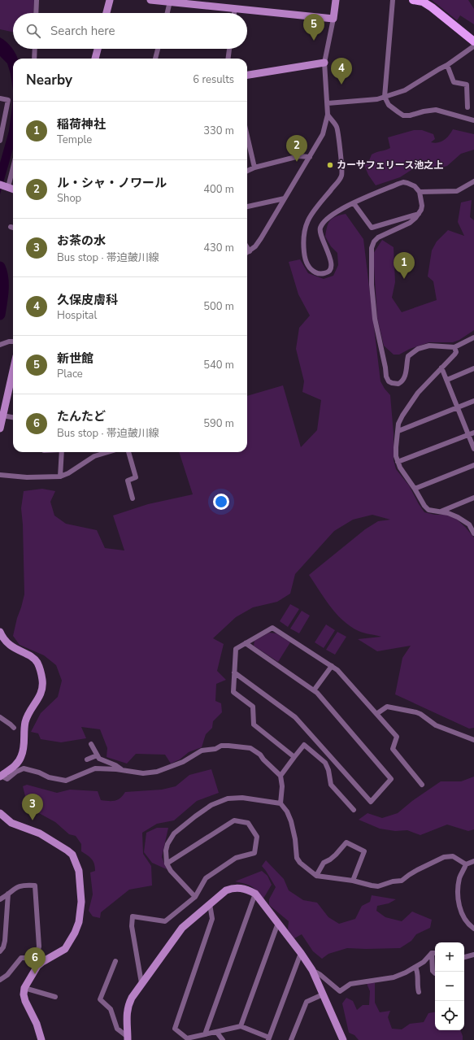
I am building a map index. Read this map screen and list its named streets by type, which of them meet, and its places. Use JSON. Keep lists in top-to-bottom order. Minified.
{"places":["カーサフェリース池之上"],"page":{"search":"Search here","pins":["5","4","2","1","3","6"],"heading":["Nearby","6 results"],"list":[{"mark":"1","name":"稲荷神社","note":"Temple","value":"330 m"},{"mark":"2","name":"ル・シャ・ノワール","note":"Shop","value":"400 m"},{"mark":"3","name":"お茶の水","note":"Bus stop · 帯迫皷川線","value":"430 m"},{"mark":"4","name":"久保皮膚科","note":"Hospital","value":"500 m"},{"mark":"5","name":"新世館","note":"Place","value":"540 m"},{"mark":"6","name":"たんたど","note":"Bus stop · 帯迫皷川線","value":"590 m"}],"map_buttons":["+","−"]}}
